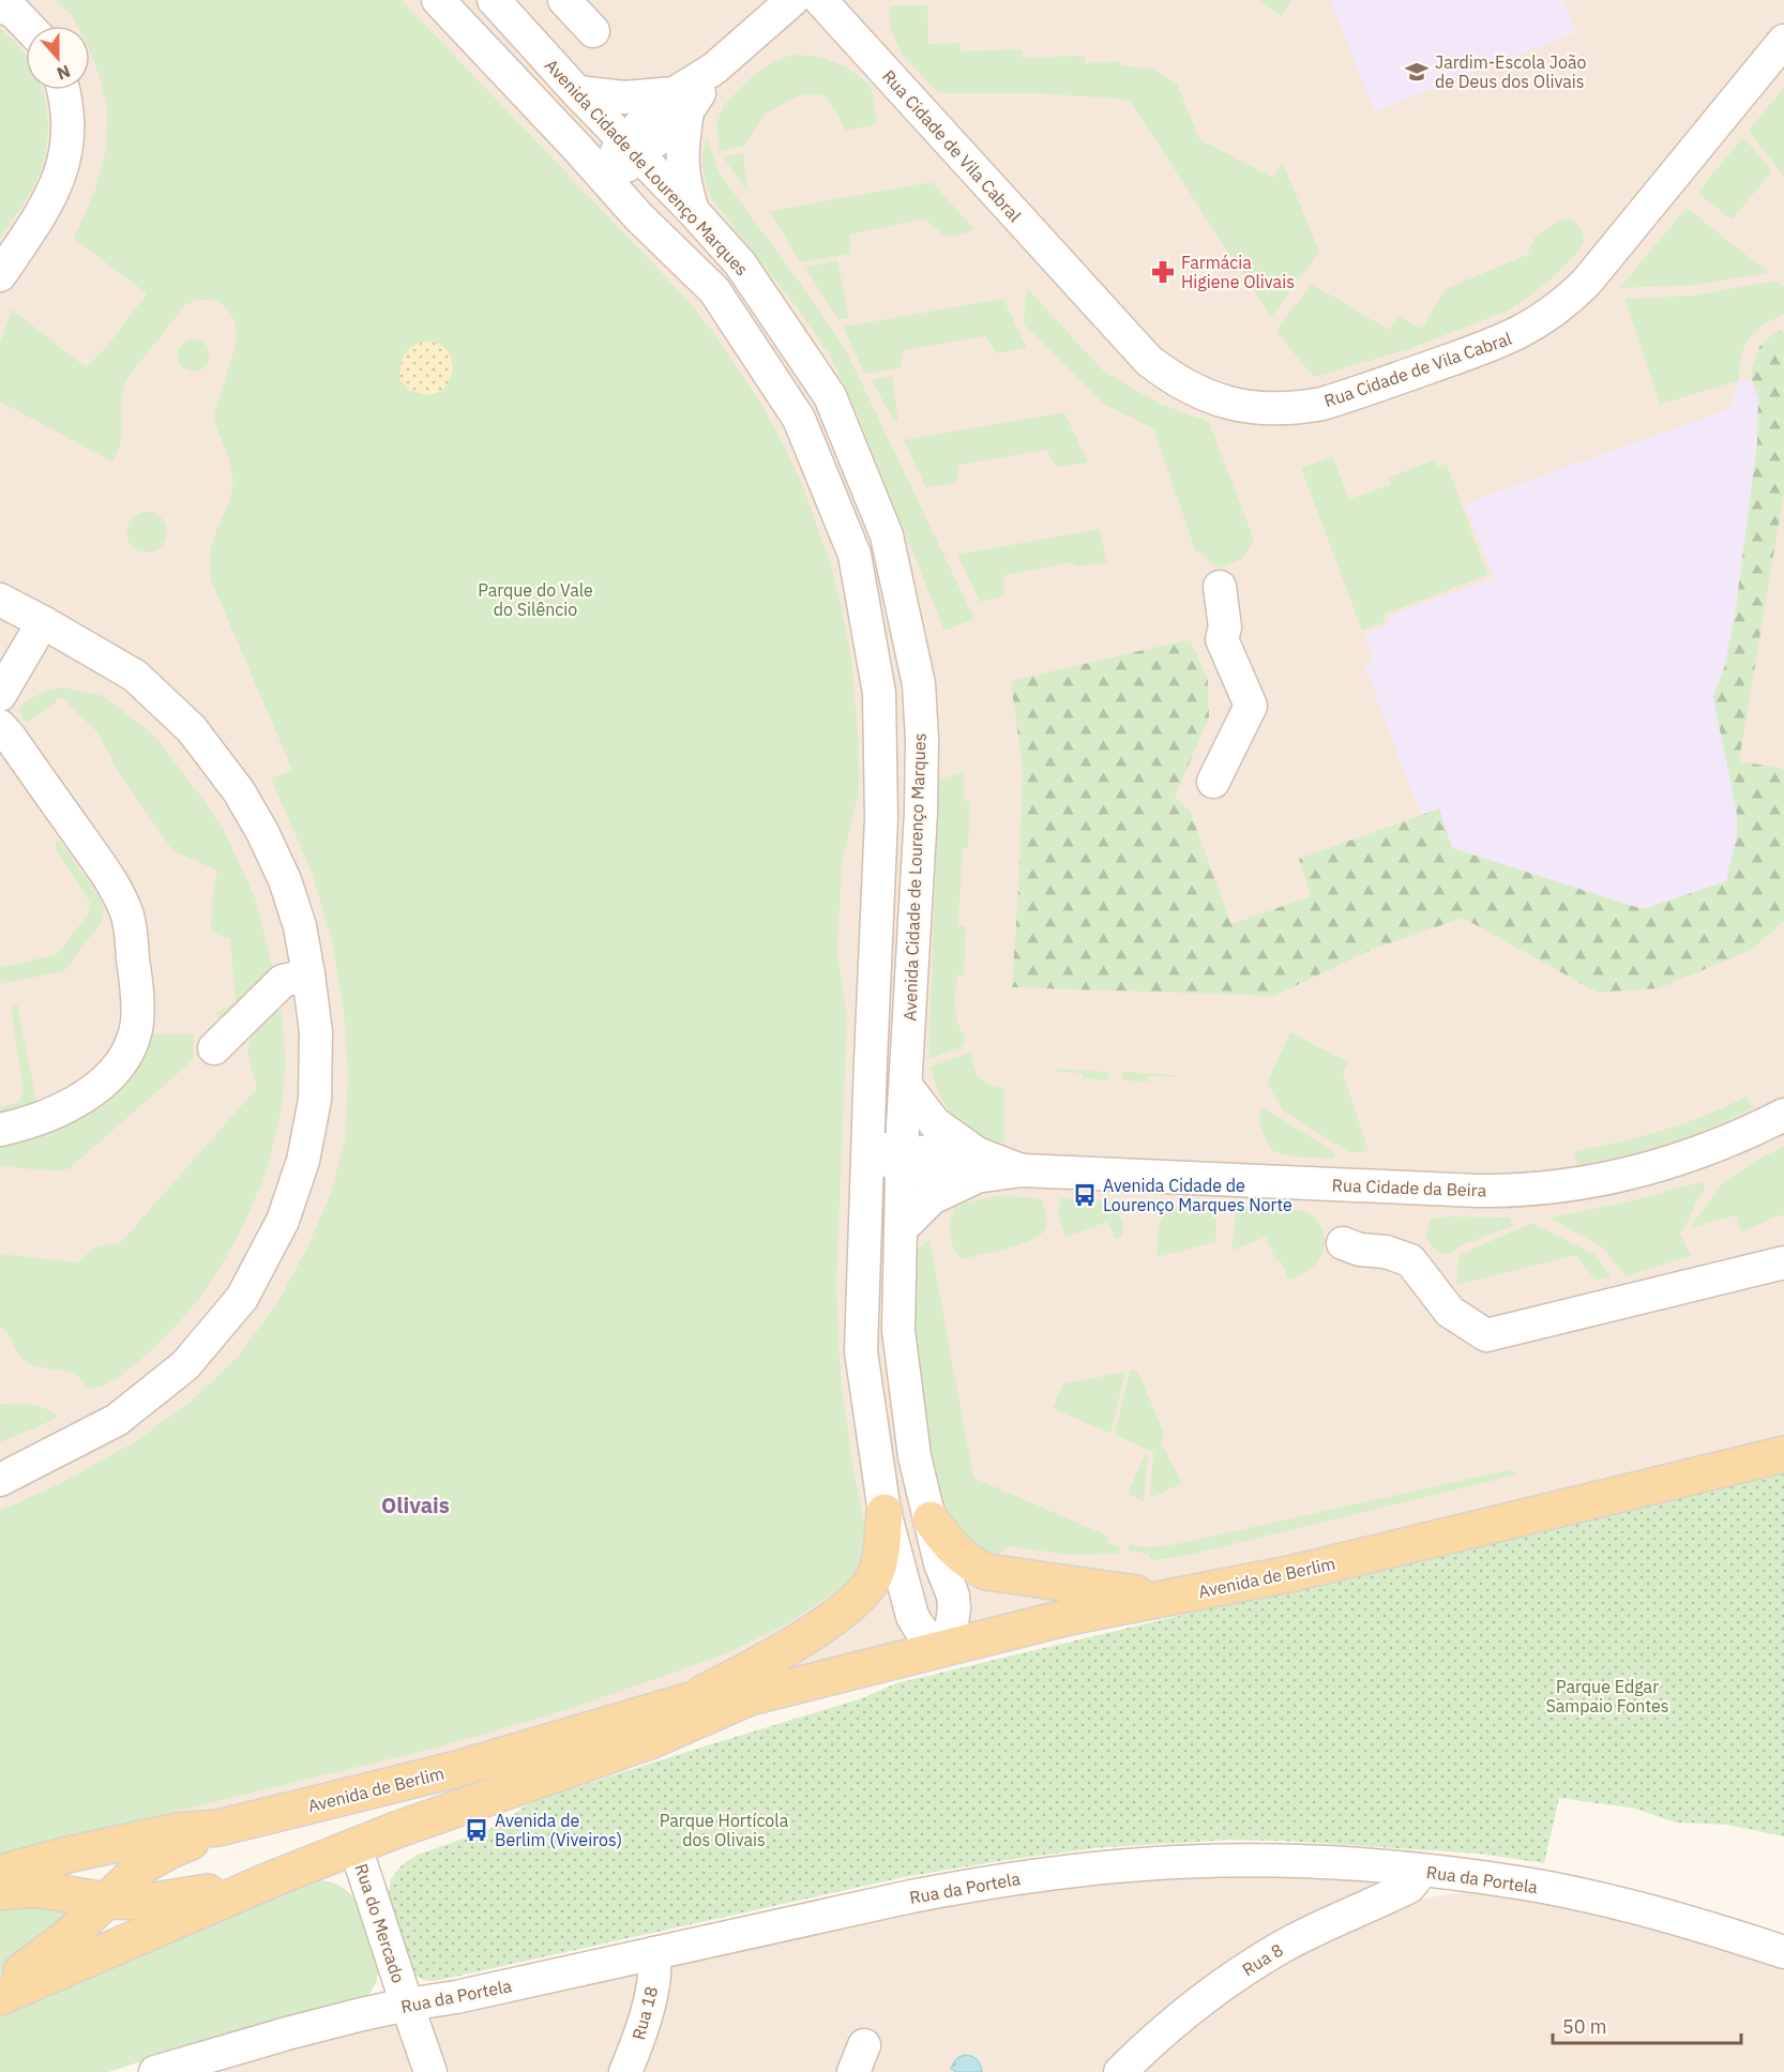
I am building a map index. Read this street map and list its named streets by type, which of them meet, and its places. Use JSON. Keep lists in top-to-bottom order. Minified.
{"streets":{"main road":["Avenida de Berlim"],"street":["Rua Cidade de Vila Cabral","Avenida Cidade de Lourenço Marques","Rua Cidade da Beira","Rua da Portela","Rua do Mercado","Rua 8","Rua 18"]},"crossings":[["Avenida Cidade de Lourenço Marques","Rua Cidade da Beira"],["Avenida Cidade de Lourenço Marques","Avenida de Berlim"],["Avenida de Berlim","Rua do Mercado"],["Rua da Portela","Rua do Mercado"],["Rua da Portela","Rua 8"],["Rua da Portela","Rua 18"]],"districts":["Olivais"],"parks":["Parque do Vale do Silêncio","Parque Edgar Sampaio Fontes","Parque Hortícola dos Olivais"],"places":{"school or university":["Jardim-Escola João de Deus dos Olivais"],"pharmacy":["Farmácia Higiene Olivais"],"bus stop":["Avenida Cidade de Lourenço Marques Norte","Avenida de Berlim (Viveiros)"]},"scale_bar":"50 m","north":"bottom"}
